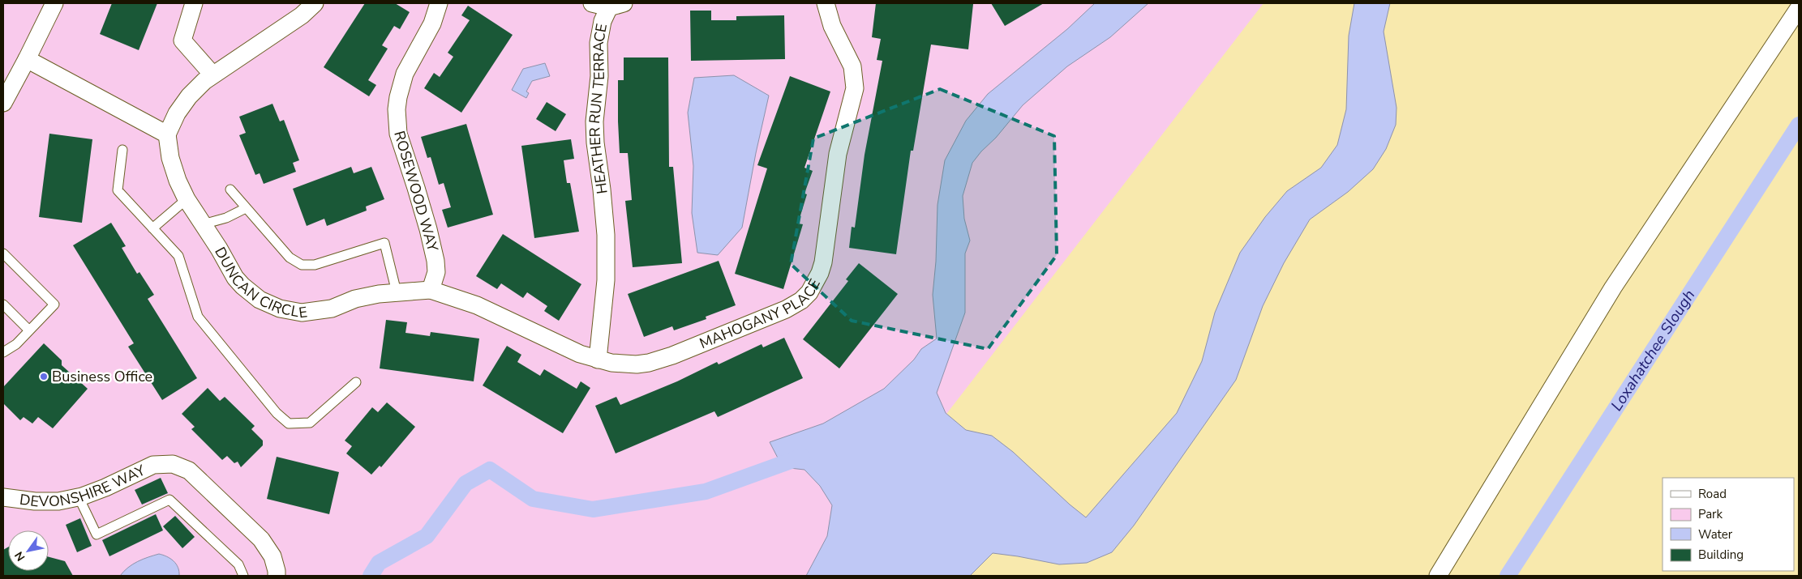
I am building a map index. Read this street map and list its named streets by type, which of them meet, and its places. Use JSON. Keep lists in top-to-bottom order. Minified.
{"streets":{"street":["HEATHER RUN TERRACE","ROSEWOOD WAY","DUNCAN CIRCLE","MAHOGANY PLACE","DEVONSHIRE WAY"]},"crossings":[["HEATHER RUN TERRACE","MAHOGANY PLACE"],["ROSEWOOD WAY","DUNCAN CIRCLE"],["ROSEWOOD WAY","MAHOGANY PLACE"],["DUNCAN CIRCLE","MAHOGANY PLACE"]],"water":["Loxahatchee Slough"],"places":["Business Office"],"legend":["Road","Park","Water","Building"],"north":"bottom left"}
